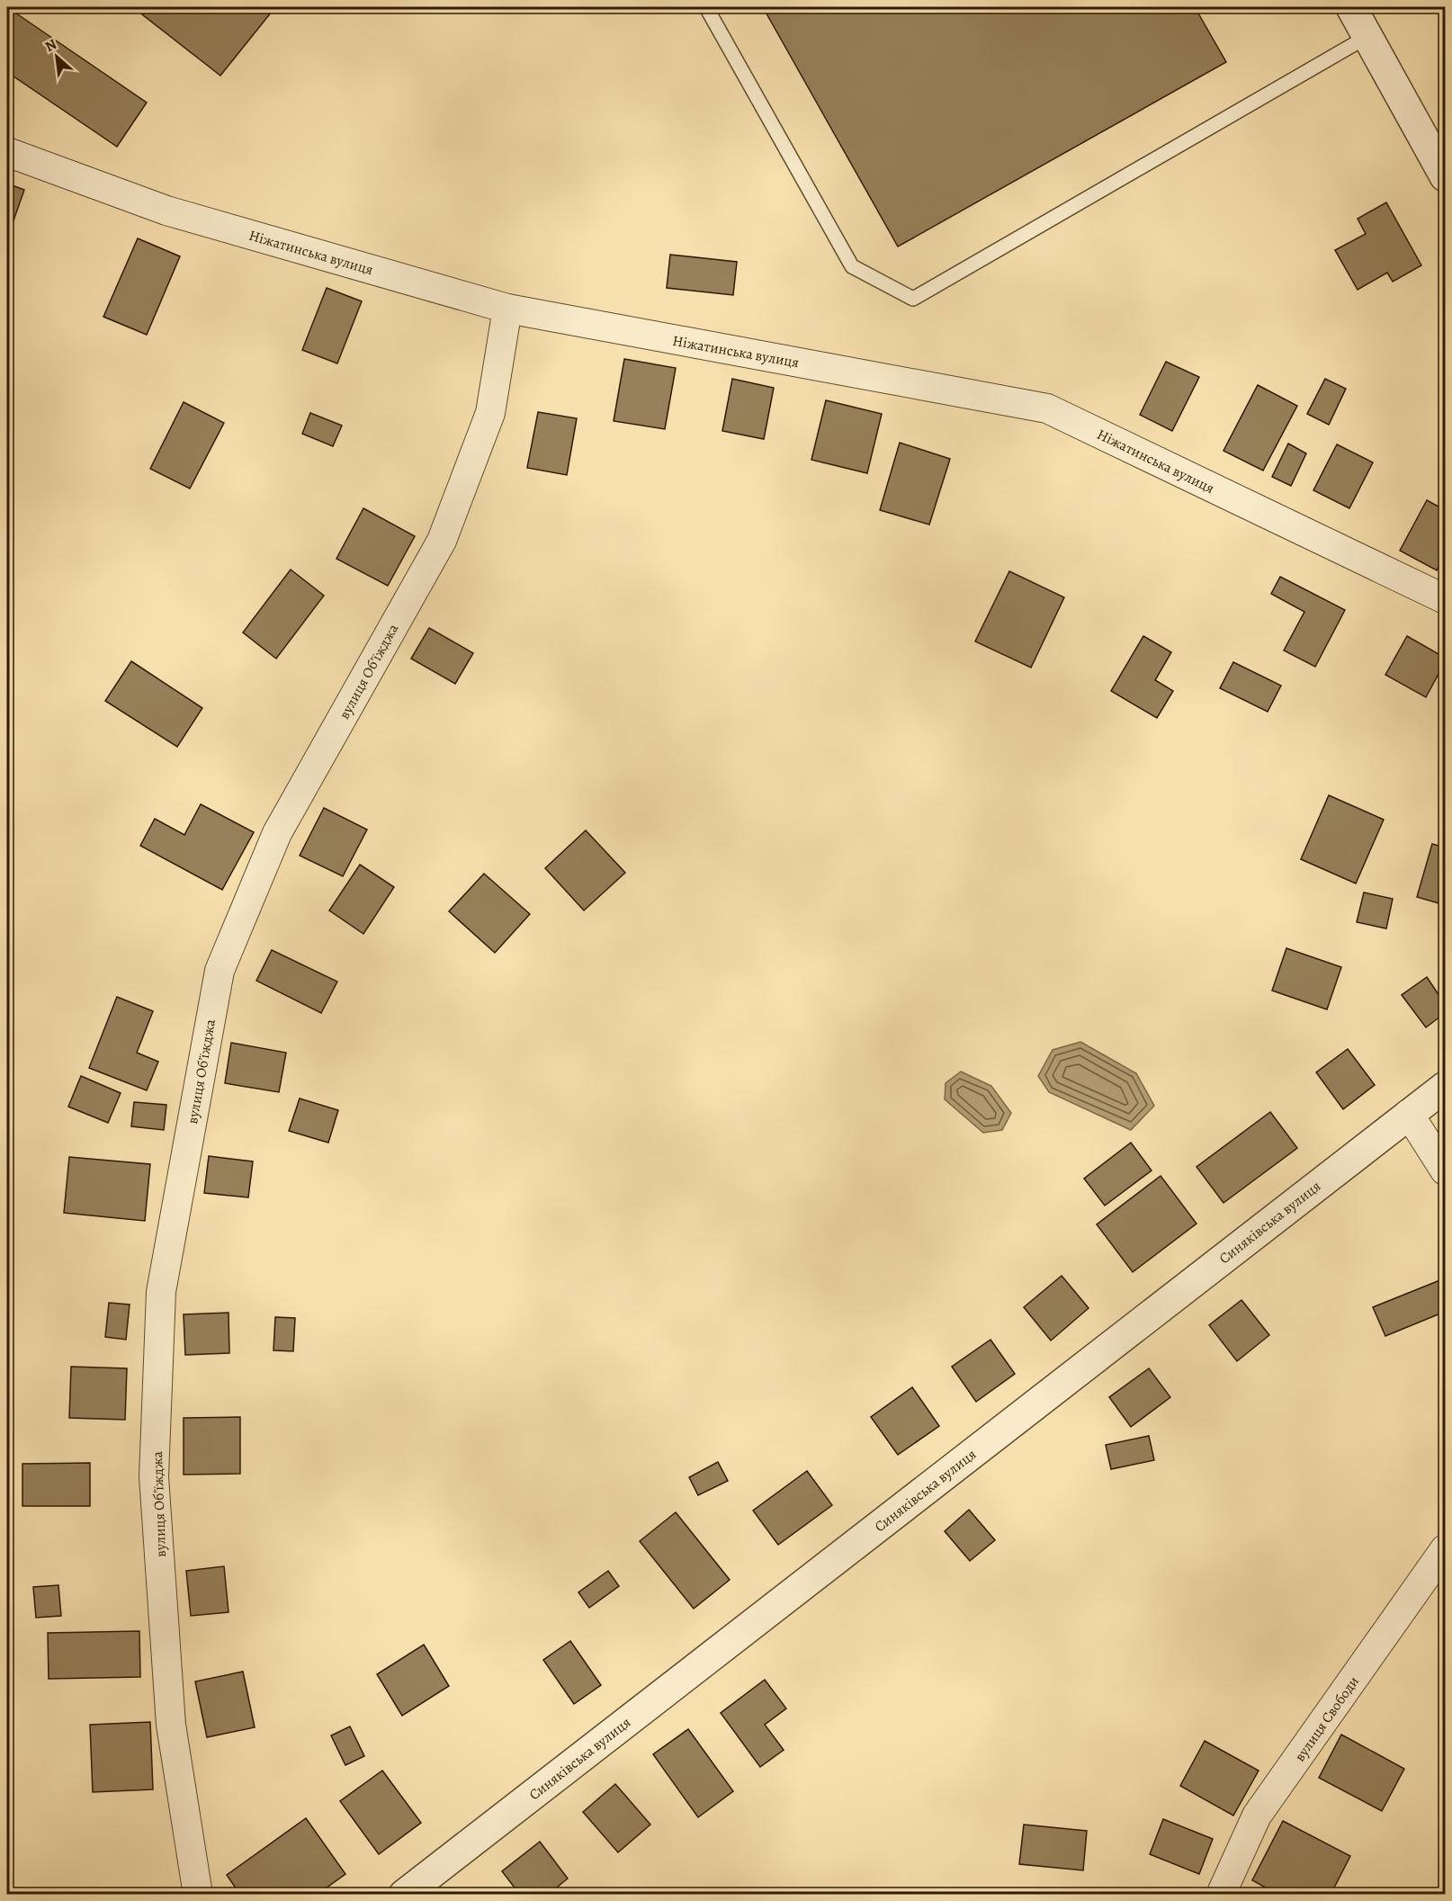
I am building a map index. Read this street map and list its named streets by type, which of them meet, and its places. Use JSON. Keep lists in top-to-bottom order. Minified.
{"streets":{"street":["Ніжатинська вулиця","вулиця Обʼїжджа","Синяківська вулиця","вулиця Свободи"]},"crossings":[["Ніжатинська вулиця","вулиця Обʼїжджа"]],"north":"top left"}
